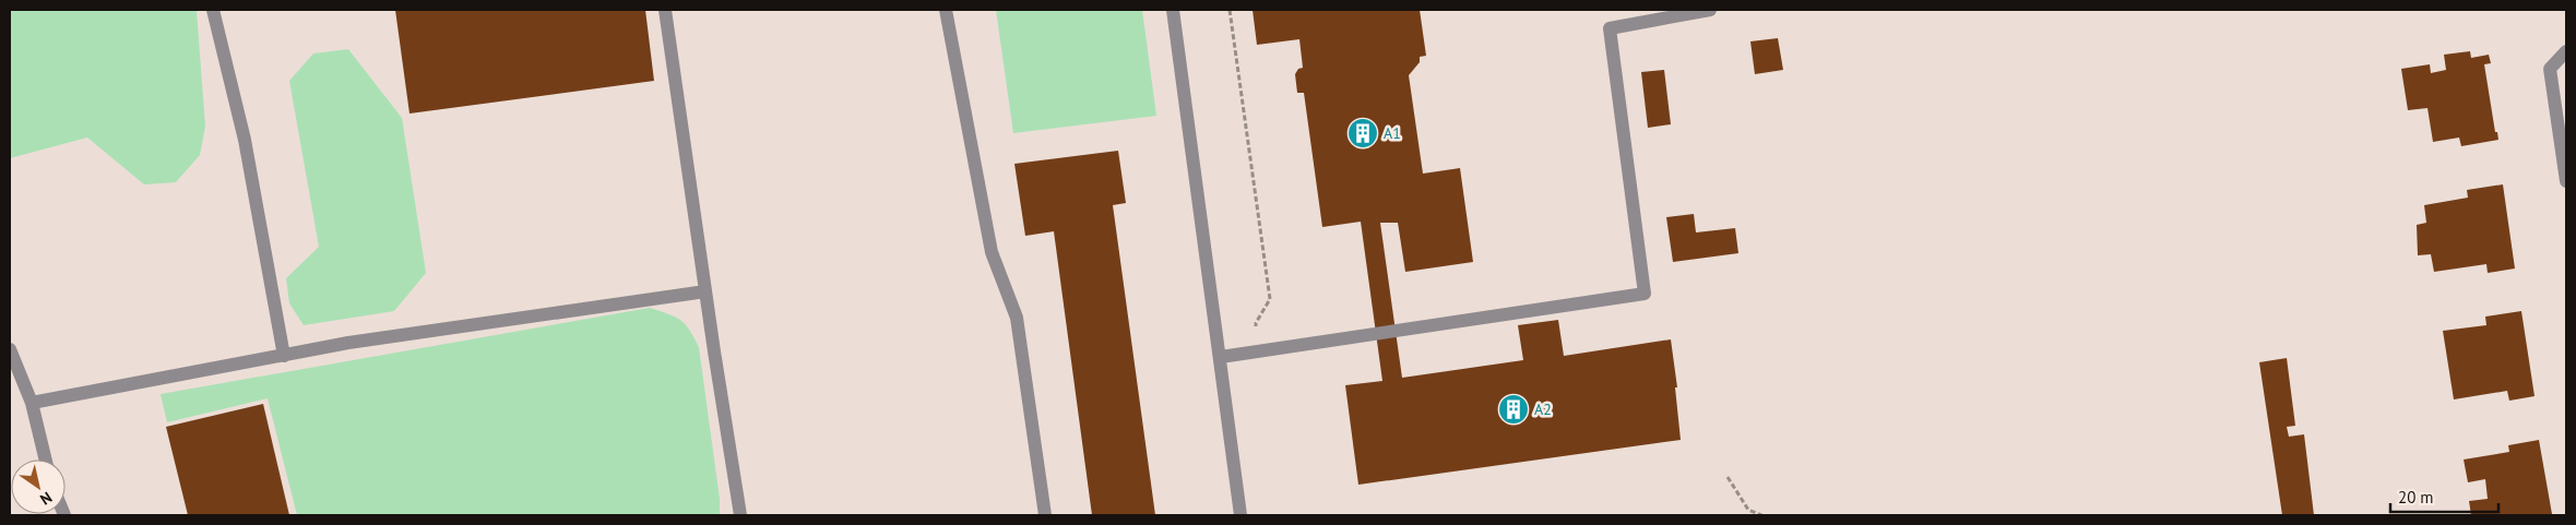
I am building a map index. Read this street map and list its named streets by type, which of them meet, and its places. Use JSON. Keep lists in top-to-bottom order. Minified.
{"places":{"building":["A1","A2"]},"scale_bar":"20 m","north":"bottom right"}
